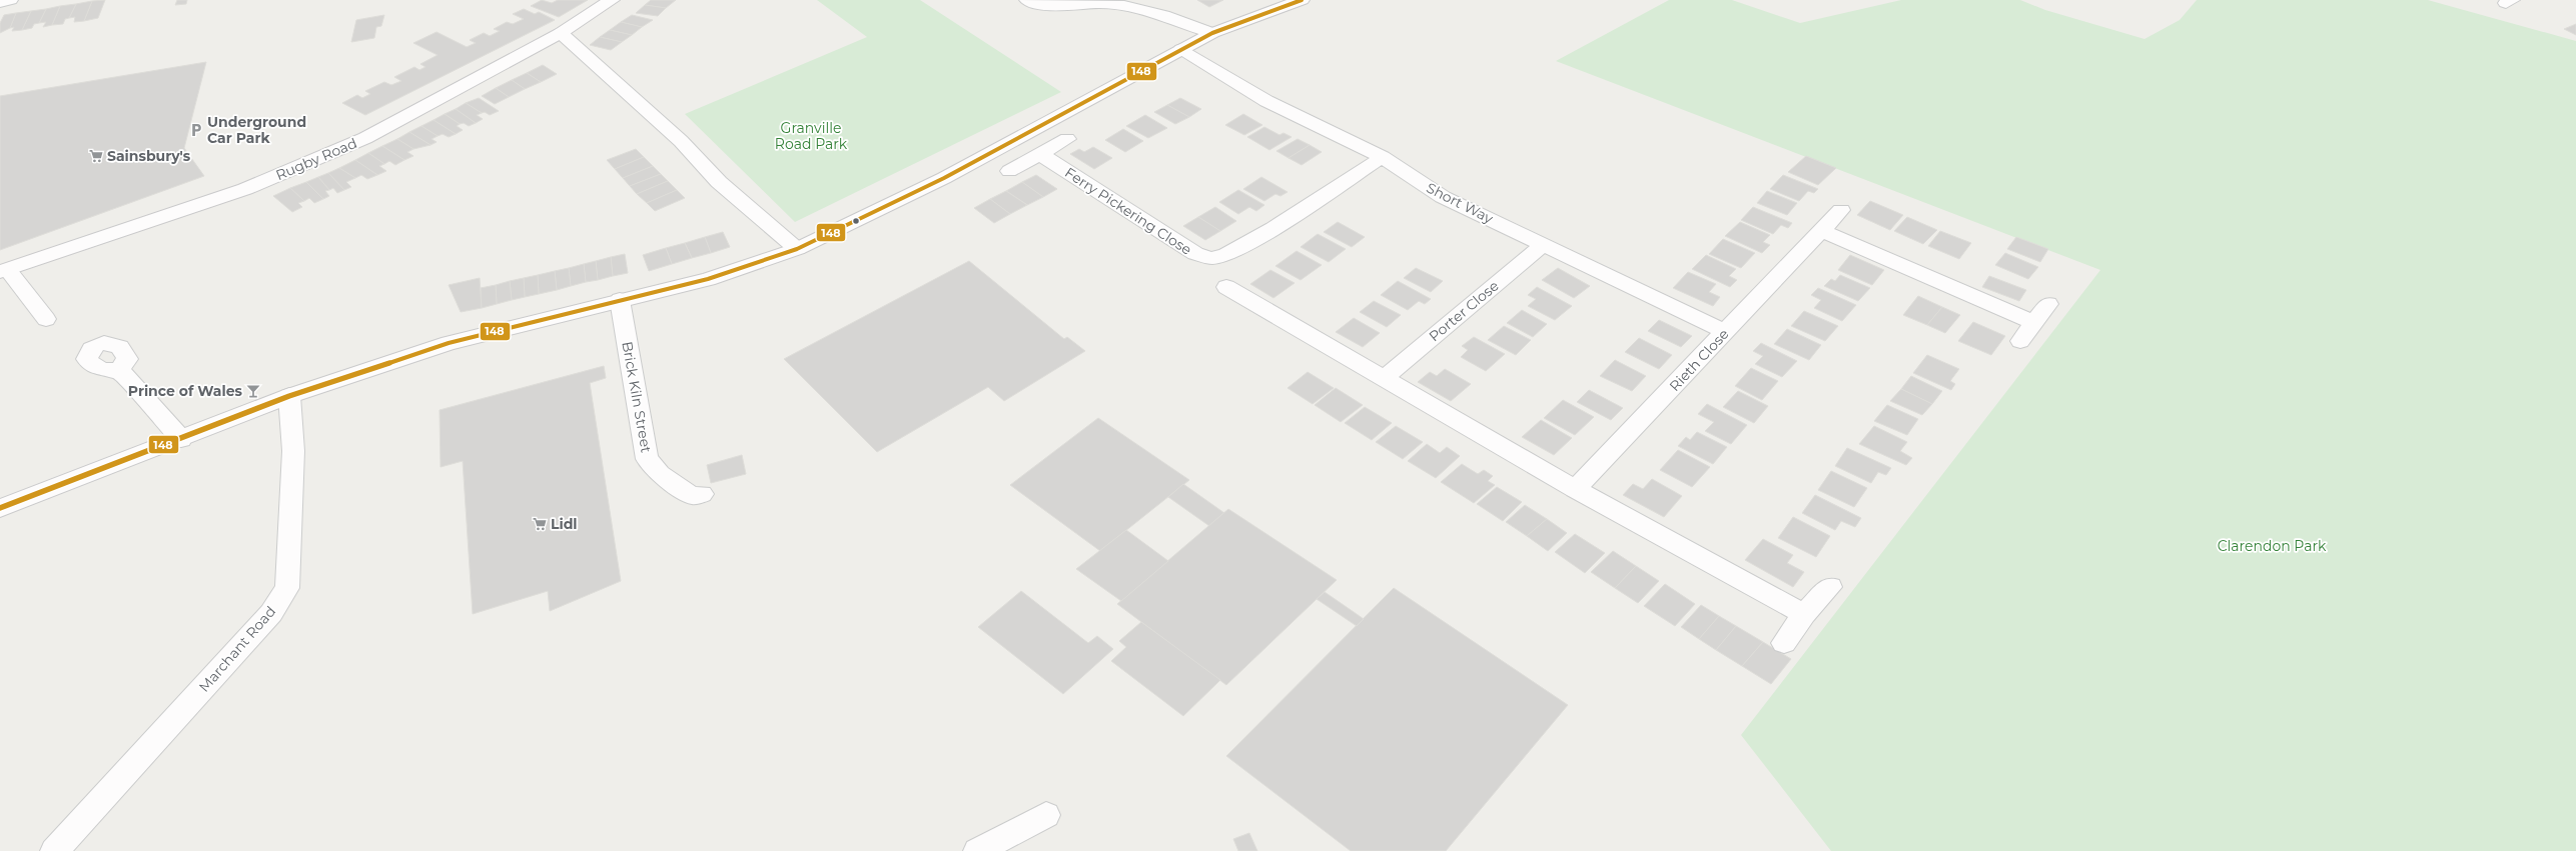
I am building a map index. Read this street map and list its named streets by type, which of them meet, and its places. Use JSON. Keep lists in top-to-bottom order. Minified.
{"streets":{"street":["Rugby Road","Short Way","Ferry Pickering Close","Porter Close","Rieth Close","Brick Kiln Street","Marchant Road"]},"crossings":[["Short Way","Ferry Pickering Close"],["Short Way","Porter Close"],["Short Way","Rieth Close"]],"parks":["Granville Road Park","Clarendon Park"],"places":{"parking":["Underground Car Park"],"supermarket":["Sainsbury's","Lidl"],"bar":["Prince of Wales"]},"lines":["transit line 148"]}
